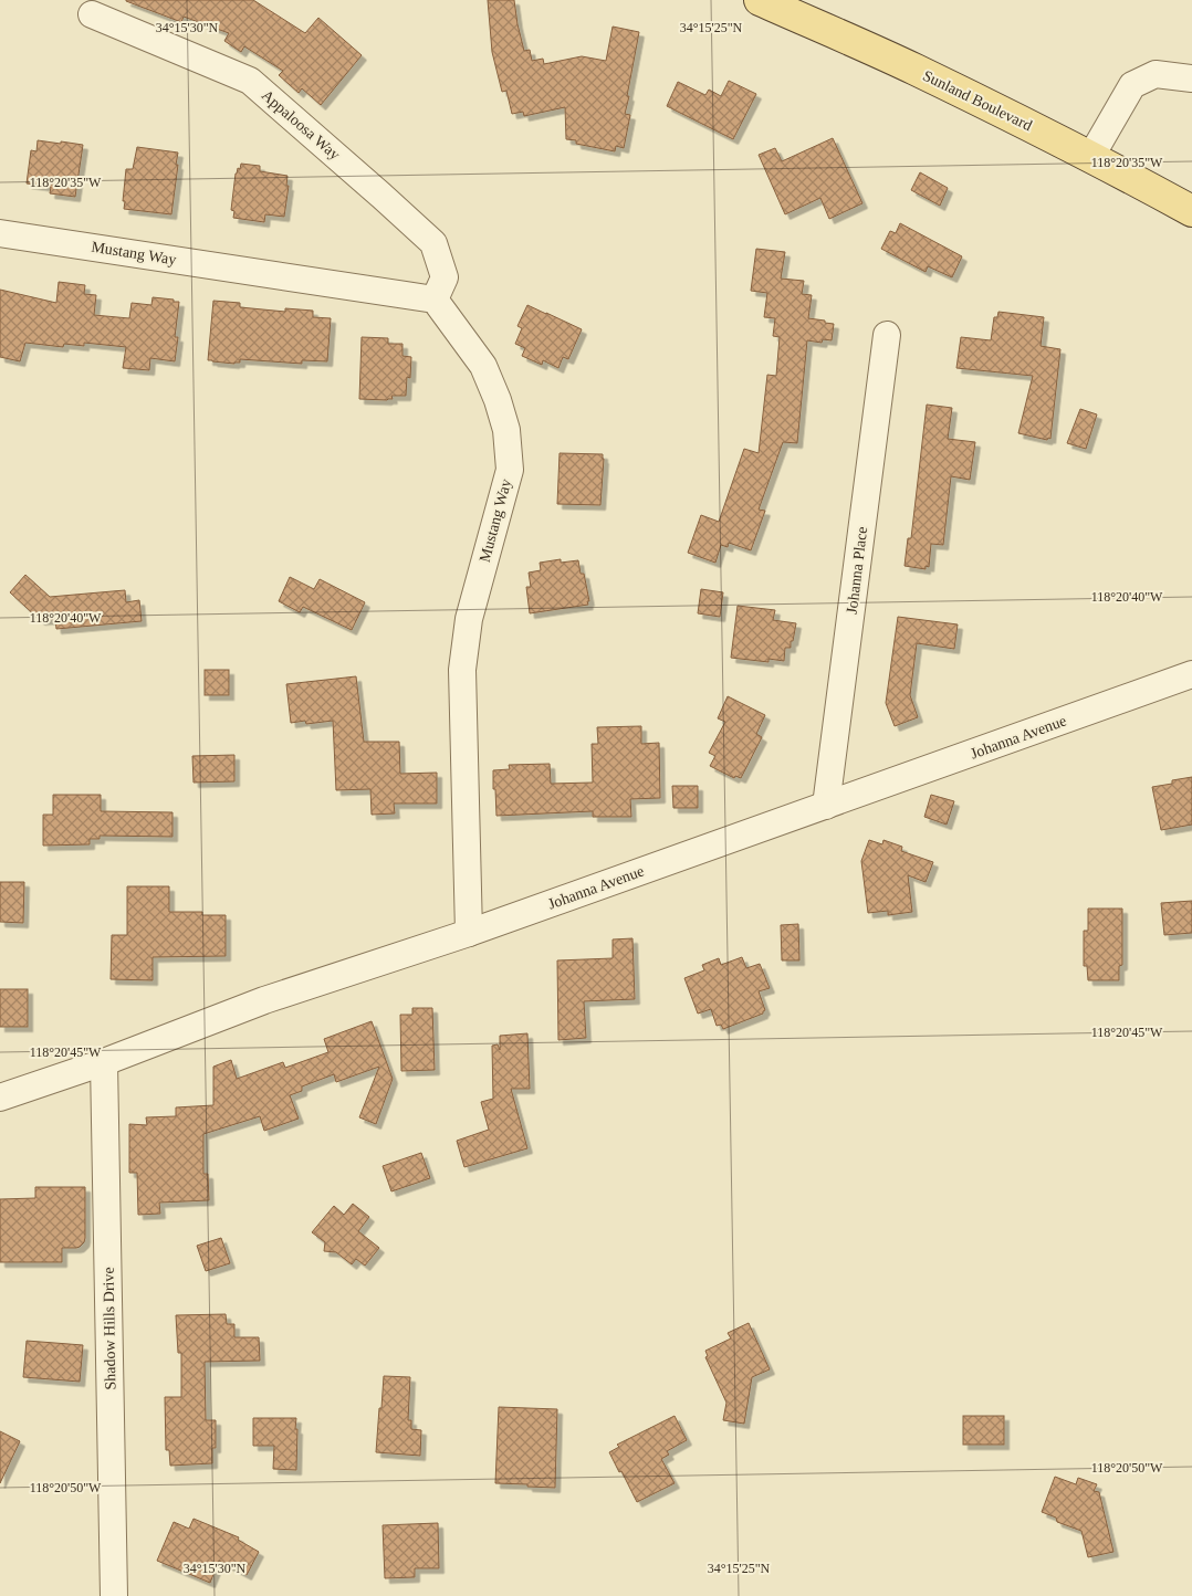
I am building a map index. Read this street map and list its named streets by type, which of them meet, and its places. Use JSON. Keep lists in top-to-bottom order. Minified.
{"streets":{"main road":["Sunland Boulevard"],"street":["Appaloosa Way","Mustang Way","Johanna Place","Johanna Avenue","Shadow Hills Drive"]},"crossings":[["Appaloosa Way","Mustang Way"],["Mustang Way","Johanna Avenue"],["Johanna Place","Johanna Avenue"],["Johanna Avenue","Shadow Hills Drive"]],"coordinates":["34°15'30\"N","34°15'25\"N","118°20'35\"W","118°20'40\"W","118°20'45\"W","118°20'50\"W"]}
